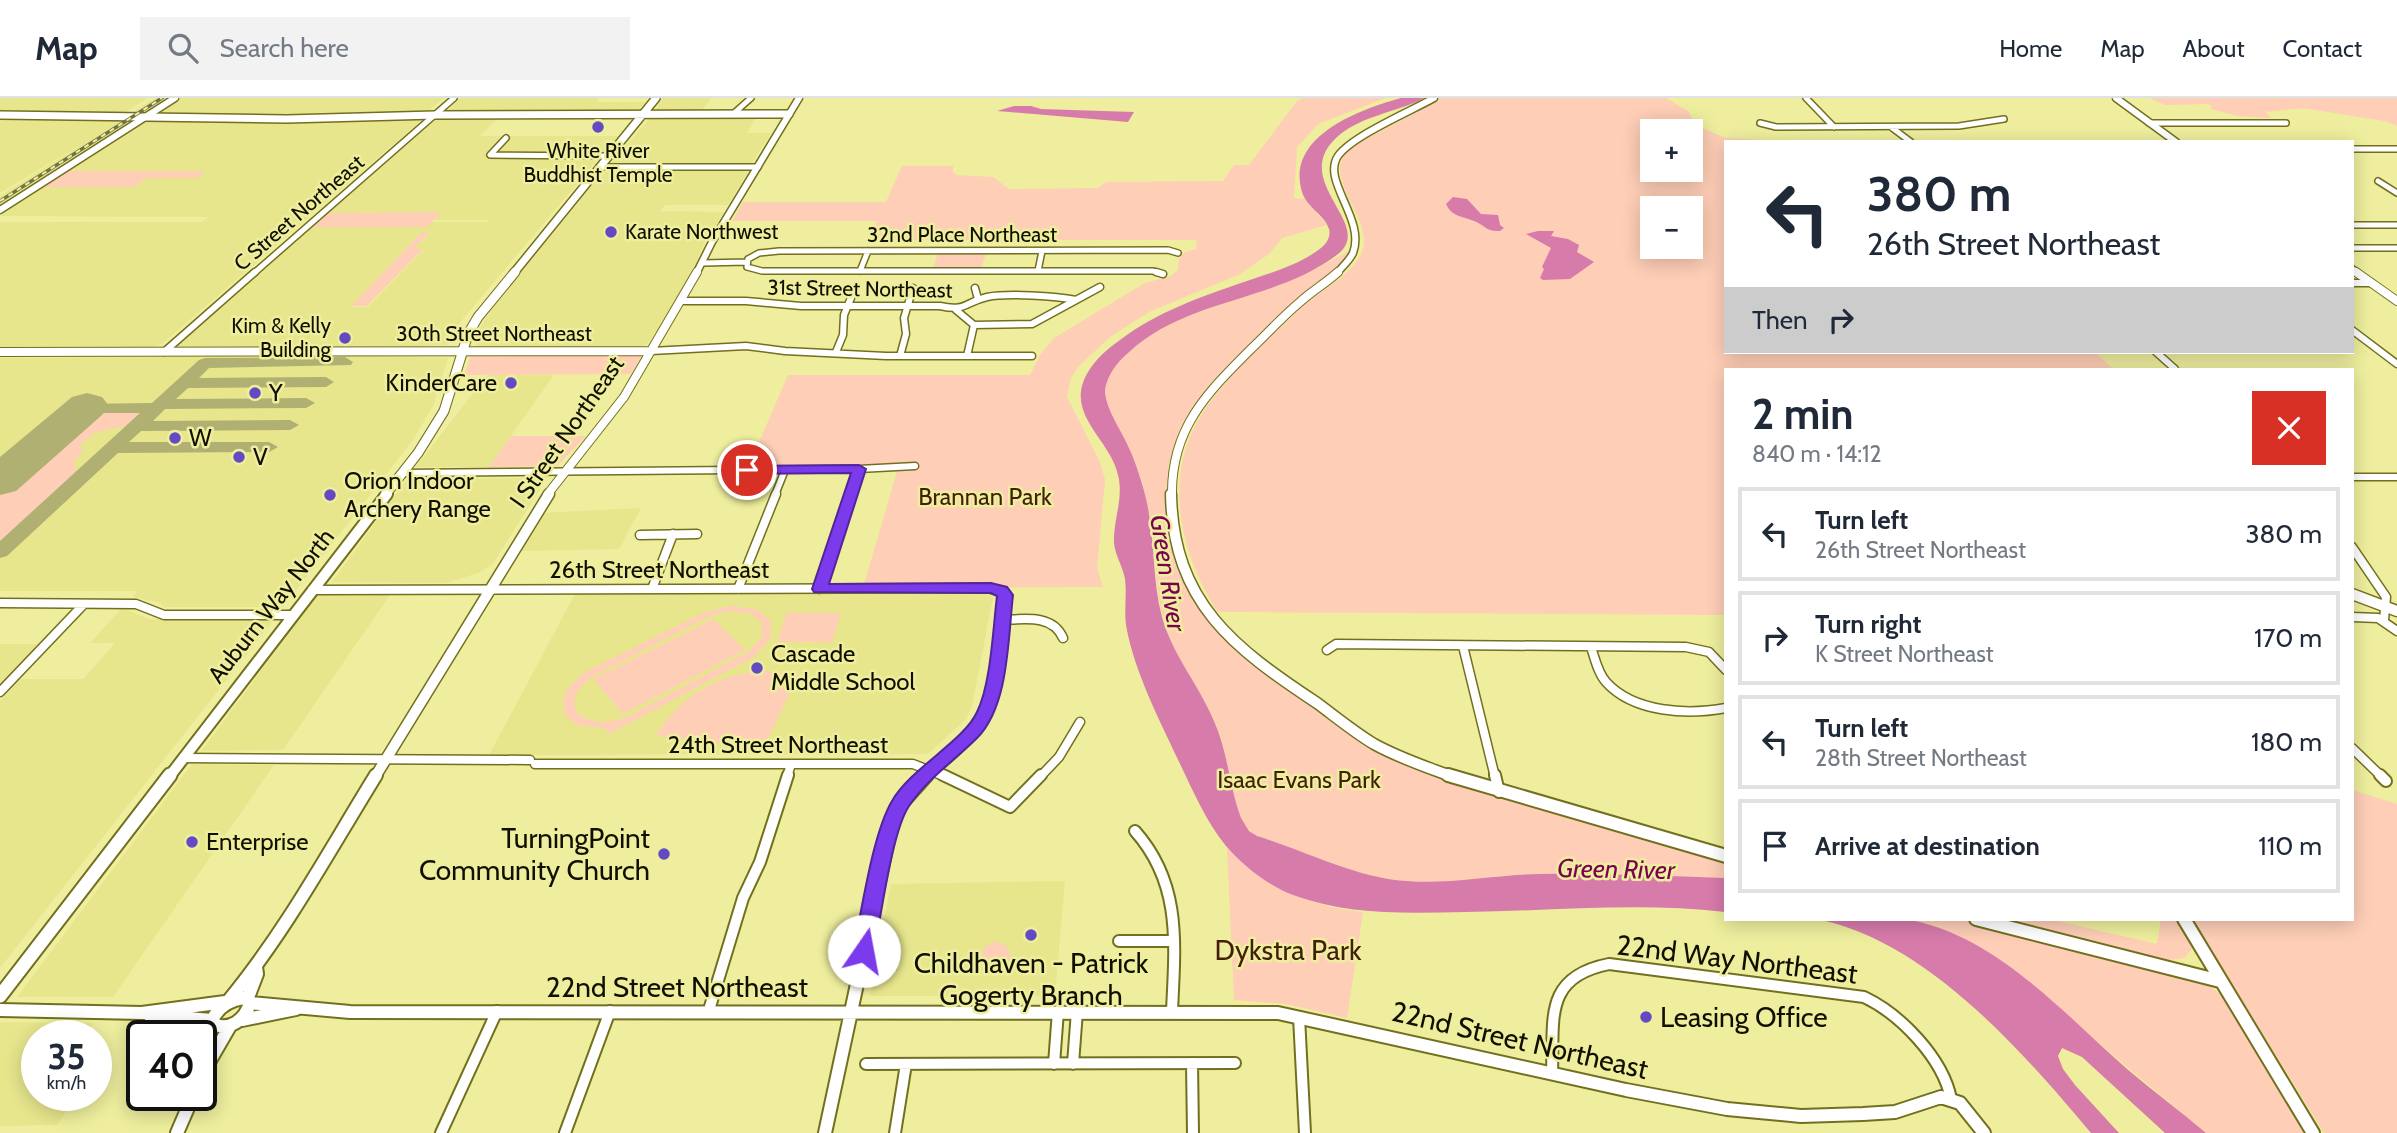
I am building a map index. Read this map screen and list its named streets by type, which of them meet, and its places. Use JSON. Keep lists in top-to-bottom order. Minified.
{"streets":{"main road":["Auburn Way North"],"street":["C Street Northeast","32nd Place Northeast","31st Street Northeast","30th Street Northeast","I Street Northeast","26th Street Northeast","24th Street Northeast","22nd Way Northeast","22nd Street Northeast"]},"crossings":[["C Street Northeast","30th Street Northeast"],["31st Street Northeast","I Street Northeast"],["30th Street Northeast","I Street Northeast"],["30th Street Northeast","Auburn Way North"],["I Street Northeast","26th Street Northeast"],["I Street Northeast","24th Street Northeast"],["I Street Northeast","22nd Street Northeast"],["26th Street Northeast","Auburn Way North"],["Auburn Way North","24th Street Northeast"],["22nd Way Northeast","22nd Street Northeast"]],"water":["Green River"],"parks":["Brannan Park","Isaac Evans Park","Dykstra Park"],"places":["White River Buddhist Temple","Karate Northwest","Kim & Kelly Building","KinderCare","Y","W","V","Orion Indoor Archery Range","Cascade Middle School","Enterprise","TurningPoint Community Church","Childhaven - Patrick Gogerty Branch","Leasing Office"],"page":{"header":"Map","search":"Search here","nav":["Home","Map","About","Contact"],"map_buttons":["+","−"],"turn":["380 m","26th Street Northeast"],"then":"Then","heading":["2 min","840 m · 14:12"],"list":[{"name":"Turn left","note":"26th Street Northeast","value":"380 m"},{"name":"Turn right","note":"K Street Northeast","value":"170 m"},{"name":"Turn left","note":"28th Street Northeast","value":"180 m"},{"name":"Arrive at destination","value":"110 m"}],"speed":"35 km/h","limit":"40"}}
